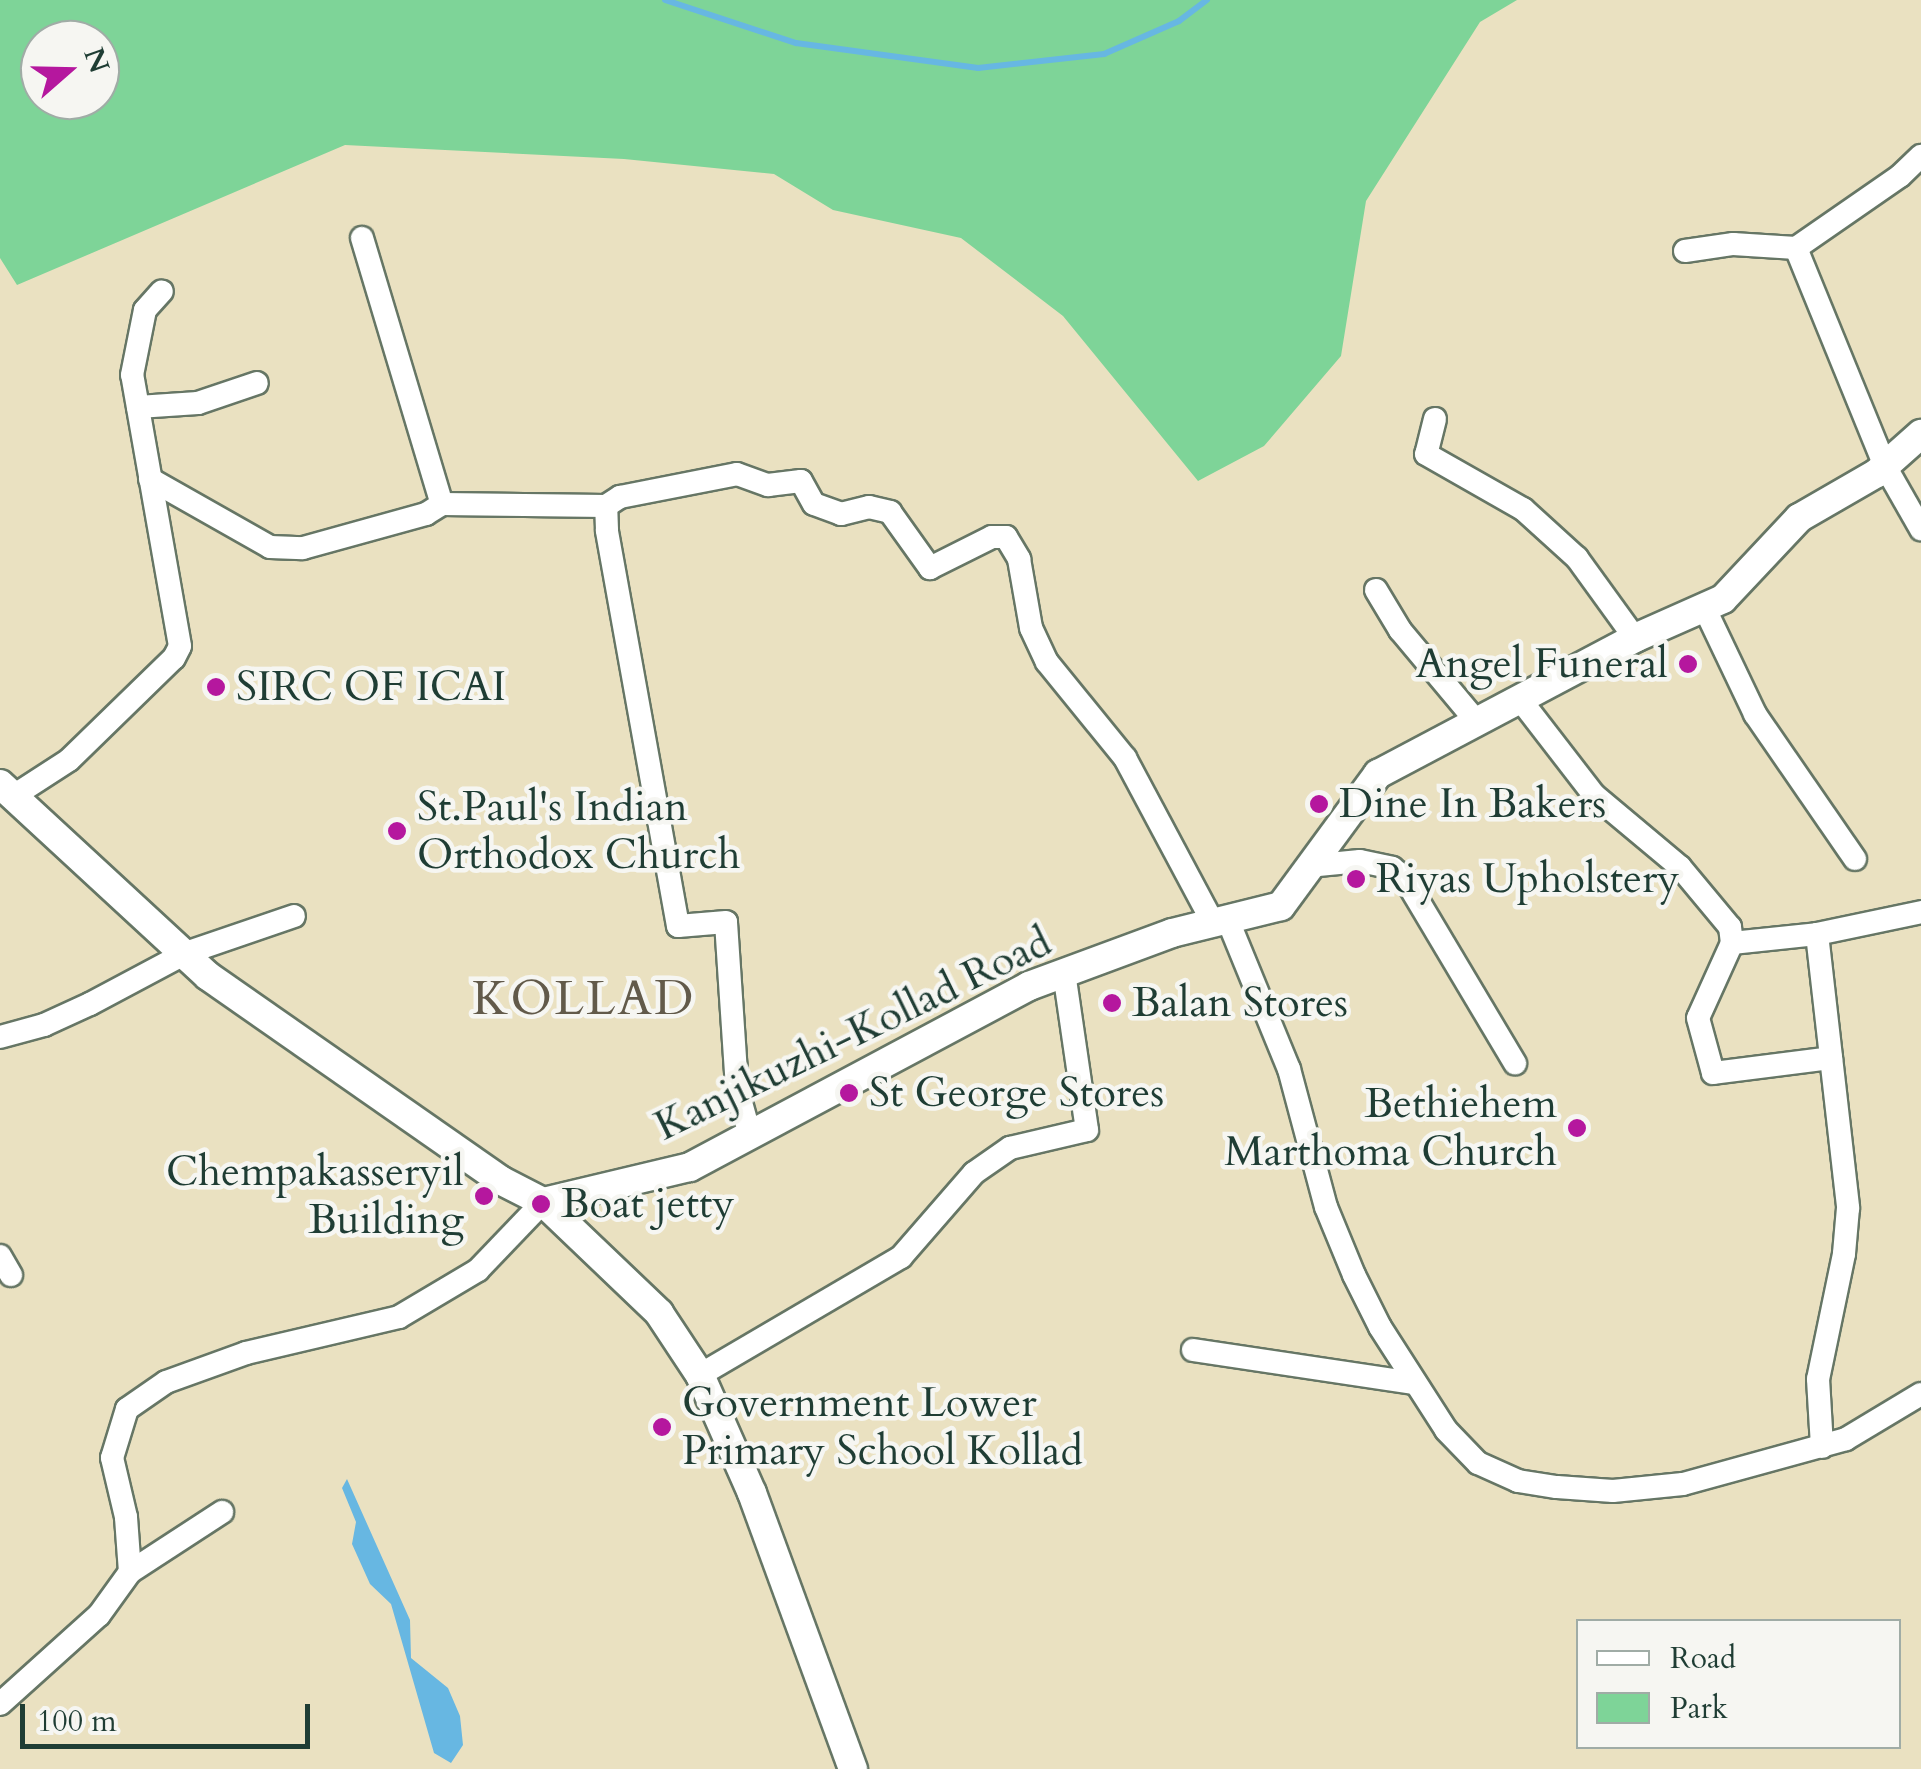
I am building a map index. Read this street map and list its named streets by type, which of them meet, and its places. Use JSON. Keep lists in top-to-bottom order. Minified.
{"streets":{"main road":["Kanjikuzhi-Kollad Road"]},"districts":["KOLLAD"],"places":["Angel Funeral","SIRC OF ICAI","Dine In Bakers","St.Paul's Indian Orthodox Church","Riyas Upholstery","Balan Stores","St George Stores","Bethiehem Marthoma Church","Chempakasseryil Building","Boat jetty","Government Lower Primary School Kollad"],"legend":["Road","Park"],"scale_bar":"100 m","north":"right"}
